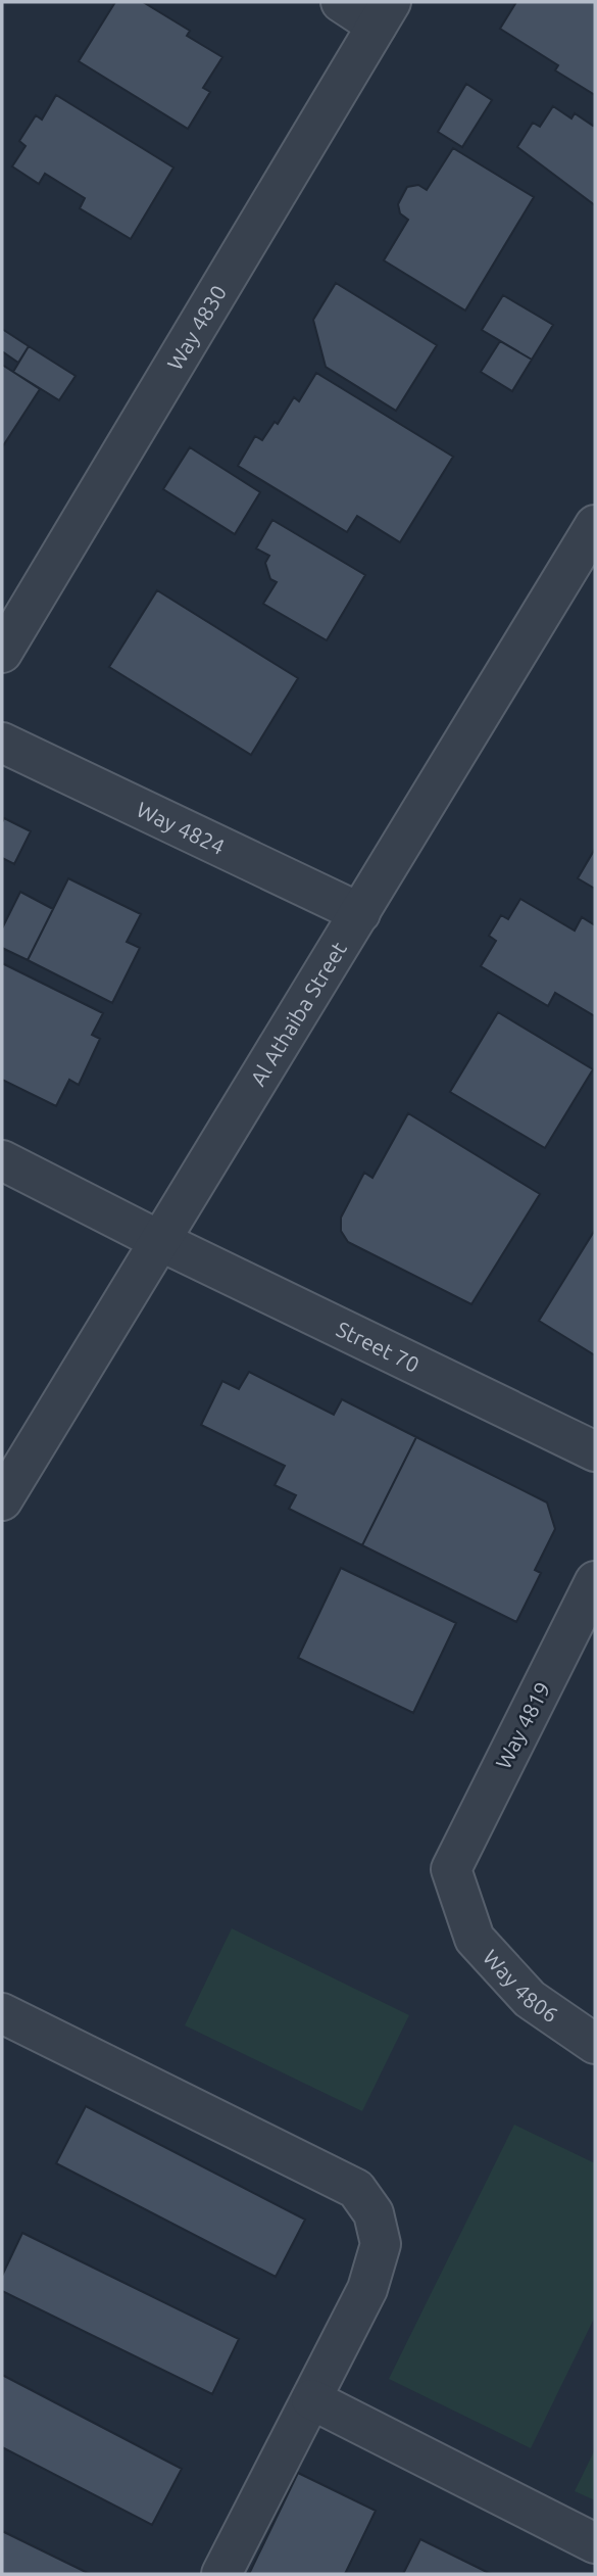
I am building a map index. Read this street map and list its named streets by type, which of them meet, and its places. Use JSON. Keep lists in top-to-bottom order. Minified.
{"streets":{"street":["Way 4830","Way 4824","Al Athaiba Street","Street 70","Way 4819","Way 4806"]},"crossings":[["Way 4824","Al Athaiba Street"],["Al Athaiba Street","Street 70"],["Way 4819","Way 4806"]]}
